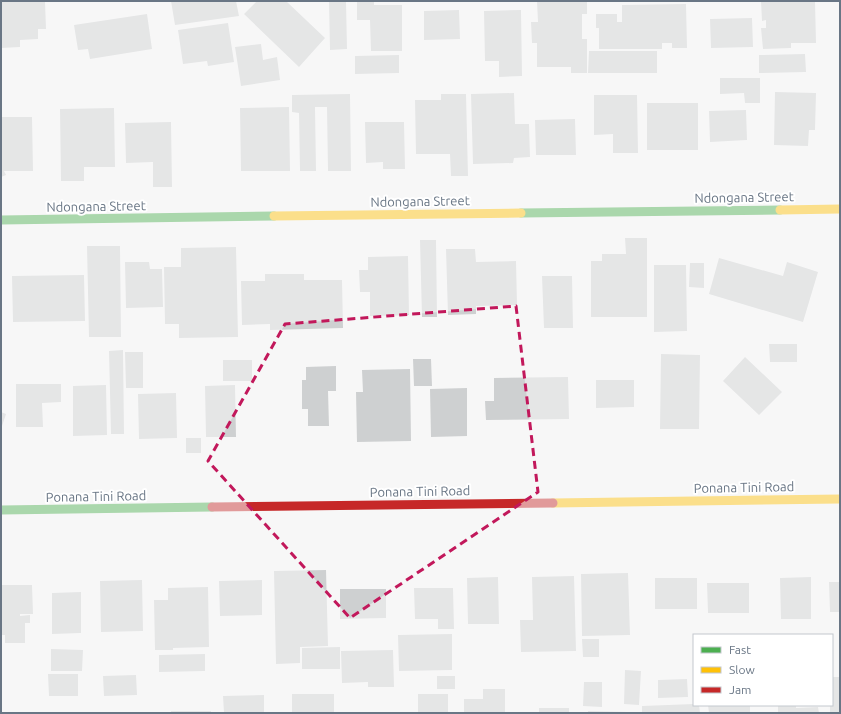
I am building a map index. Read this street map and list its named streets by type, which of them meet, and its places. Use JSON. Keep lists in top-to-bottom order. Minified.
{"streets":{"street":["Ndongana Street","Ponana Tini Road"]},"legend":["Fast","Slow","Jam"]}
